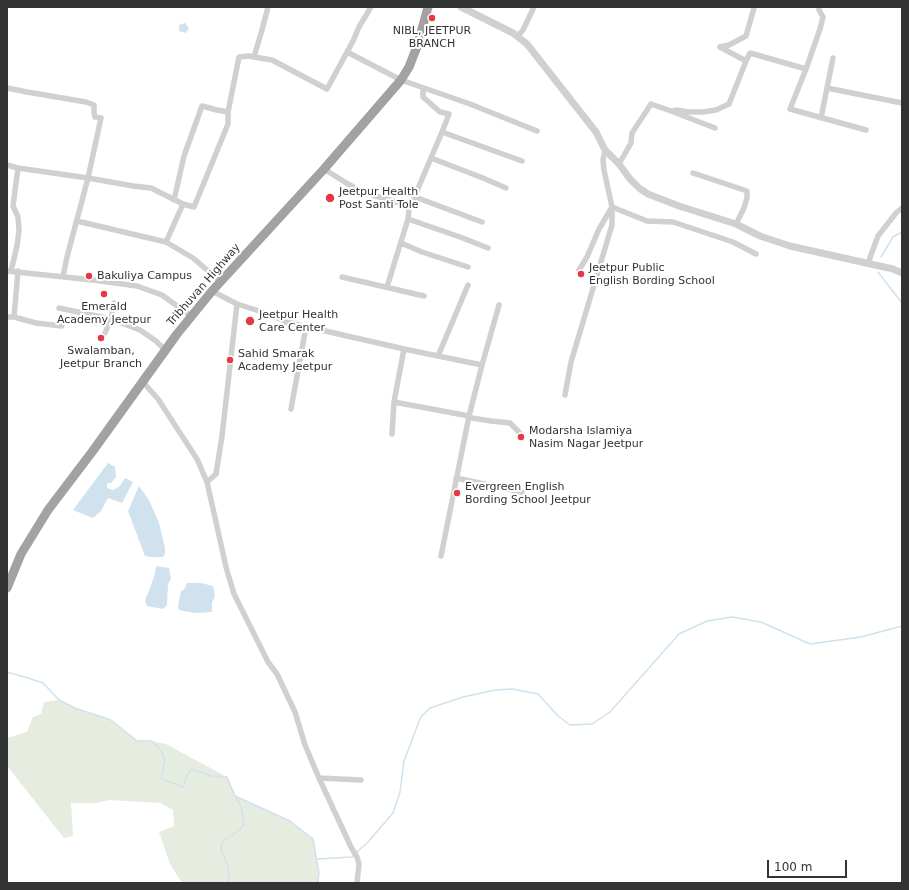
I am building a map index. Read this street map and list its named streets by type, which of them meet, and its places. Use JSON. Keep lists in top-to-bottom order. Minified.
{"streets":{"highway":["Tribhuvan Highway"]},"places":["NIBL, JEETPUR BRANCH","Jeetpur Health Post Santi Tole","Jeetpur Public English Bording School","Bakuliya Campus","Emerald Academy Jeetpur","Jeetpur Health Care Center","Swalamban, Jeetpur Branch","Sahid Smarak Academy Jeetpur","Modarsha Islamiya Nasim Nagar Jeetpur","Evergreen English Bording School Jeetpur"],"scale_bar":"100 m"}
